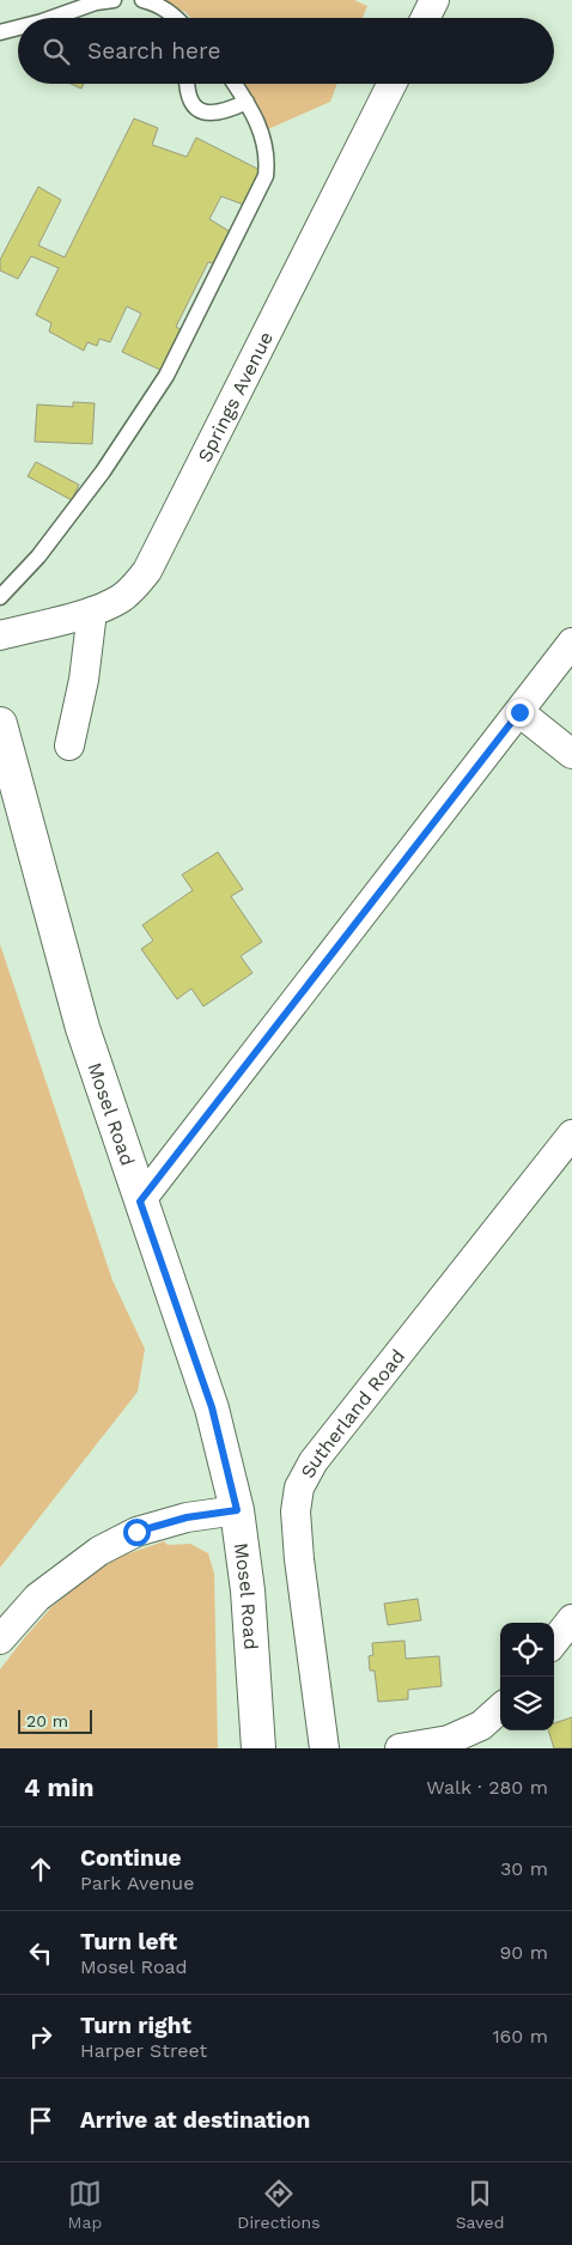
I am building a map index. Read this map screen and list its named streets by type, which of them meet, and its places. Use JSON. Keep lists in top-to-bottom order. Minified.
{"streets":{"street":["Springs Avenue","Mosel Road","Sutherland Road"]},"scale_bar":"20 m","page":{"search":"Search here","scale":"20 m","heading":["4 min","Walk · 280 m"],"list":[["Continue","Park Avenue","30 m"],["Turn left","Mosel Road","90 m"],["Turn right","Harper Street","160 m"],"Arrive at destination"],"nav":["Map","Directions","Saved"]}}
